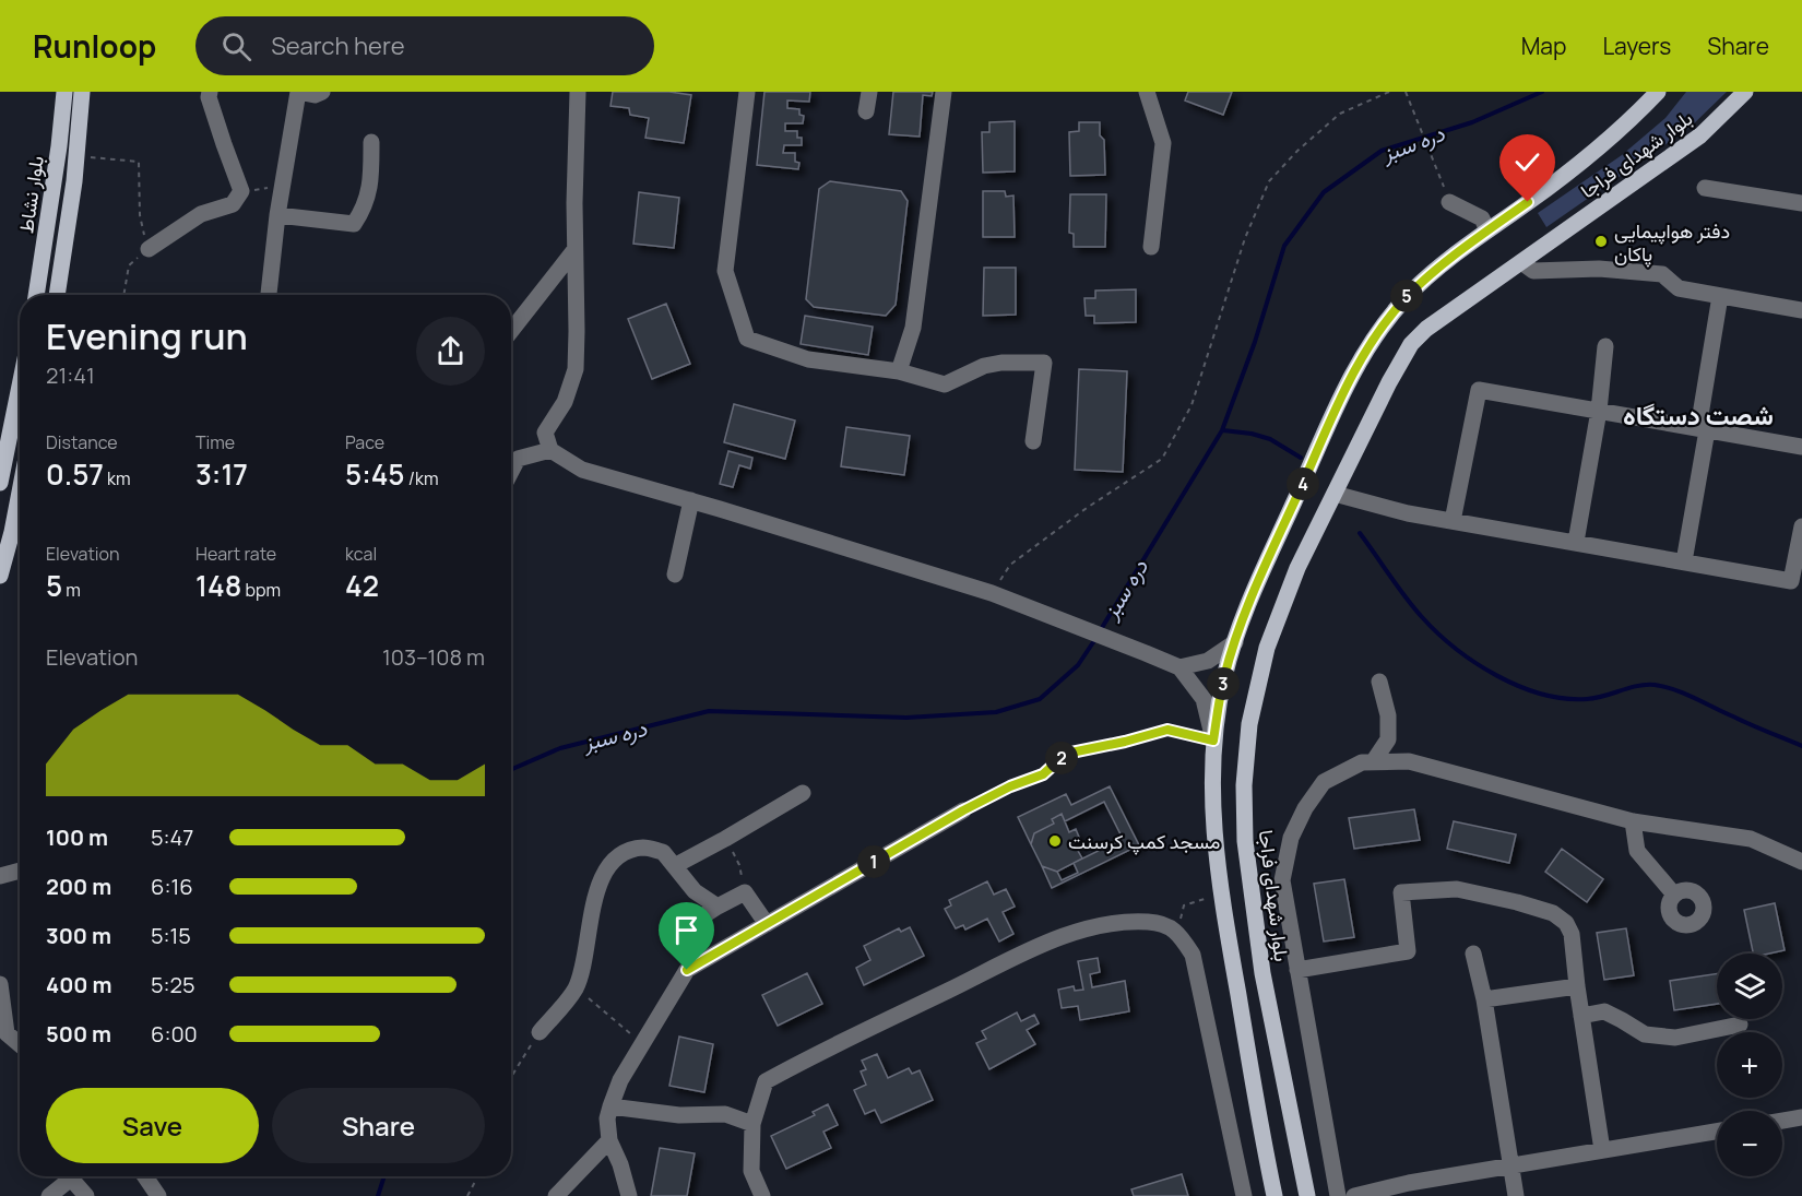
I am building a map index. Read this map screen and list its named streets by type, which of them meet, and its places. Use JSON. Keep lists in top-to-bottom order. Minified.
{"streets":{"main road":["بلوار شهدای فراجا","بلوار نشاط"]},"districts":["شصت دستگاه"],"water":["دره سبز"],"places":["دفتر هواپیمایی پاکان","مسجد کمپ کرسنت"],"page":{"header":"Runloop","search":"Search here","nav":["Map","Layers","Share"],"pins":["5","4","3","2","1"],"heading":["Evening run","21:41"],"stats":[["Distance","0.57 km"],["Time","3:17"],["Pace","5:45 /km"],["Elevation","5 m"],["Heart rate","148 bpm"],["kcal","42"]],"chart":["Elevation","103–108 m"],"list":[{"name":"100 m","note":"5:47"},{"name":"200 m","note":"6:16"},{"name":"300 m","note":"5:15"},{"name":"400 m","note":"5:25"},{"name":"500 m","note":"6:00"}],"map_buttons":["+","−"],"buttons":["Save","Share"]}}
